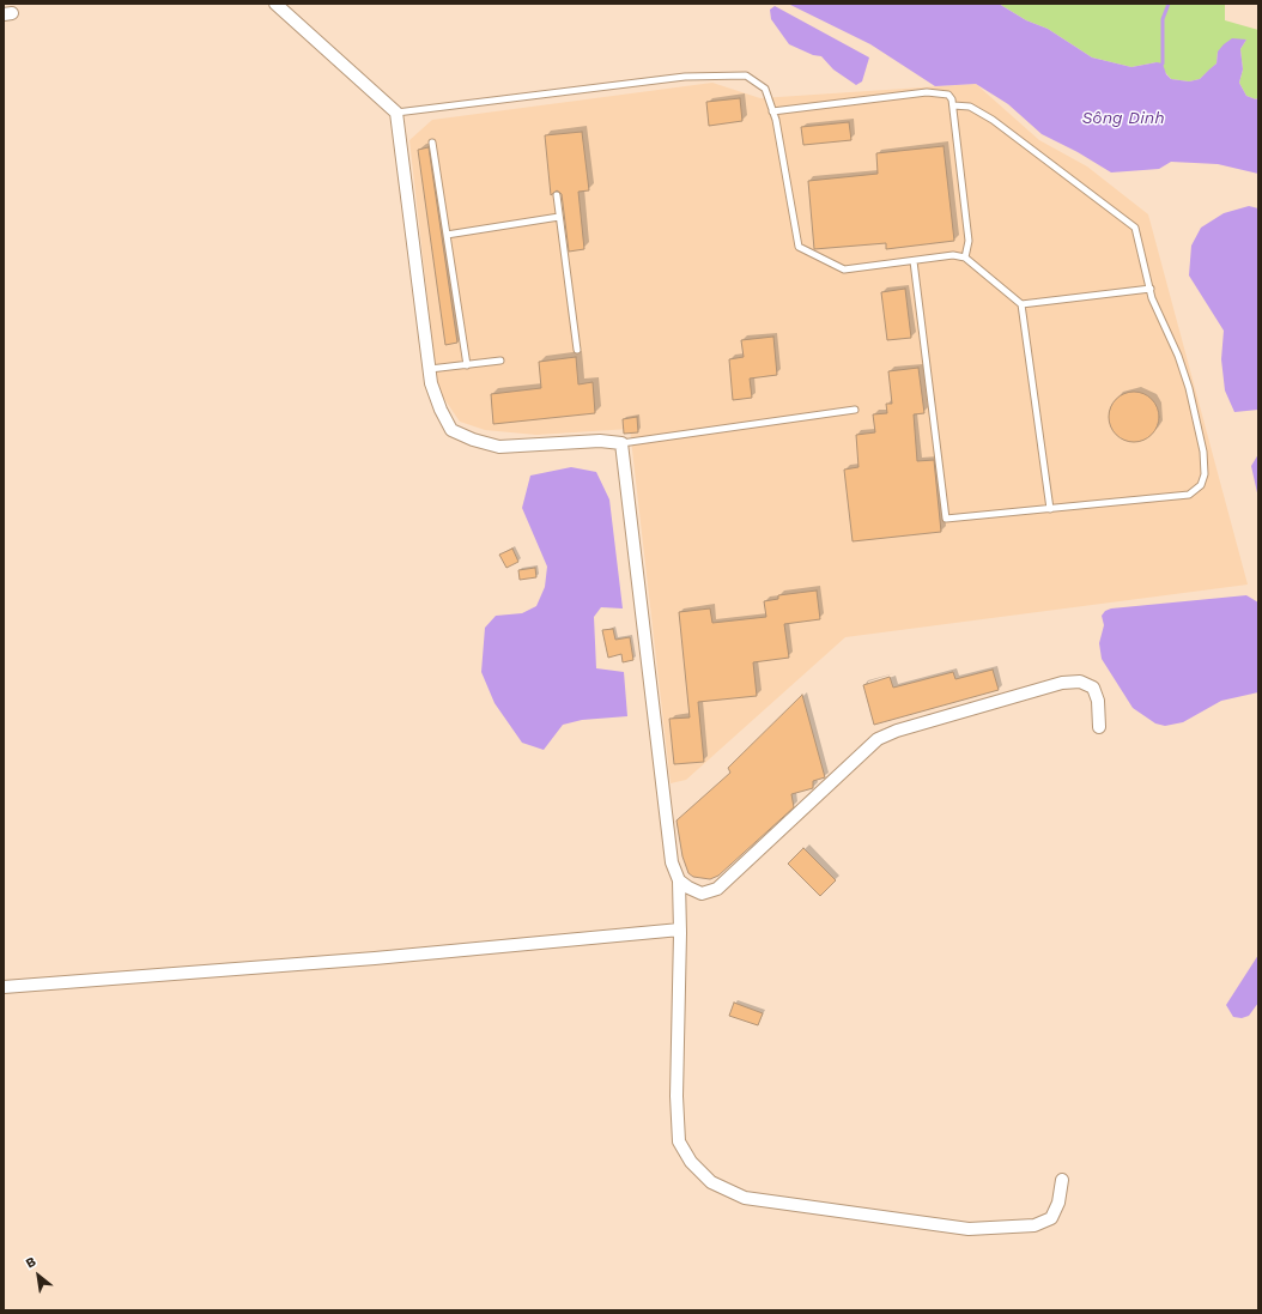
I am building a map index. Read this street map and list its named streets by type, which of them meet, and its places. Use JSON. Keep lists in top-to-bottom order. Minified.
{"water":["Sông Dinh"],"north":"top left"}
